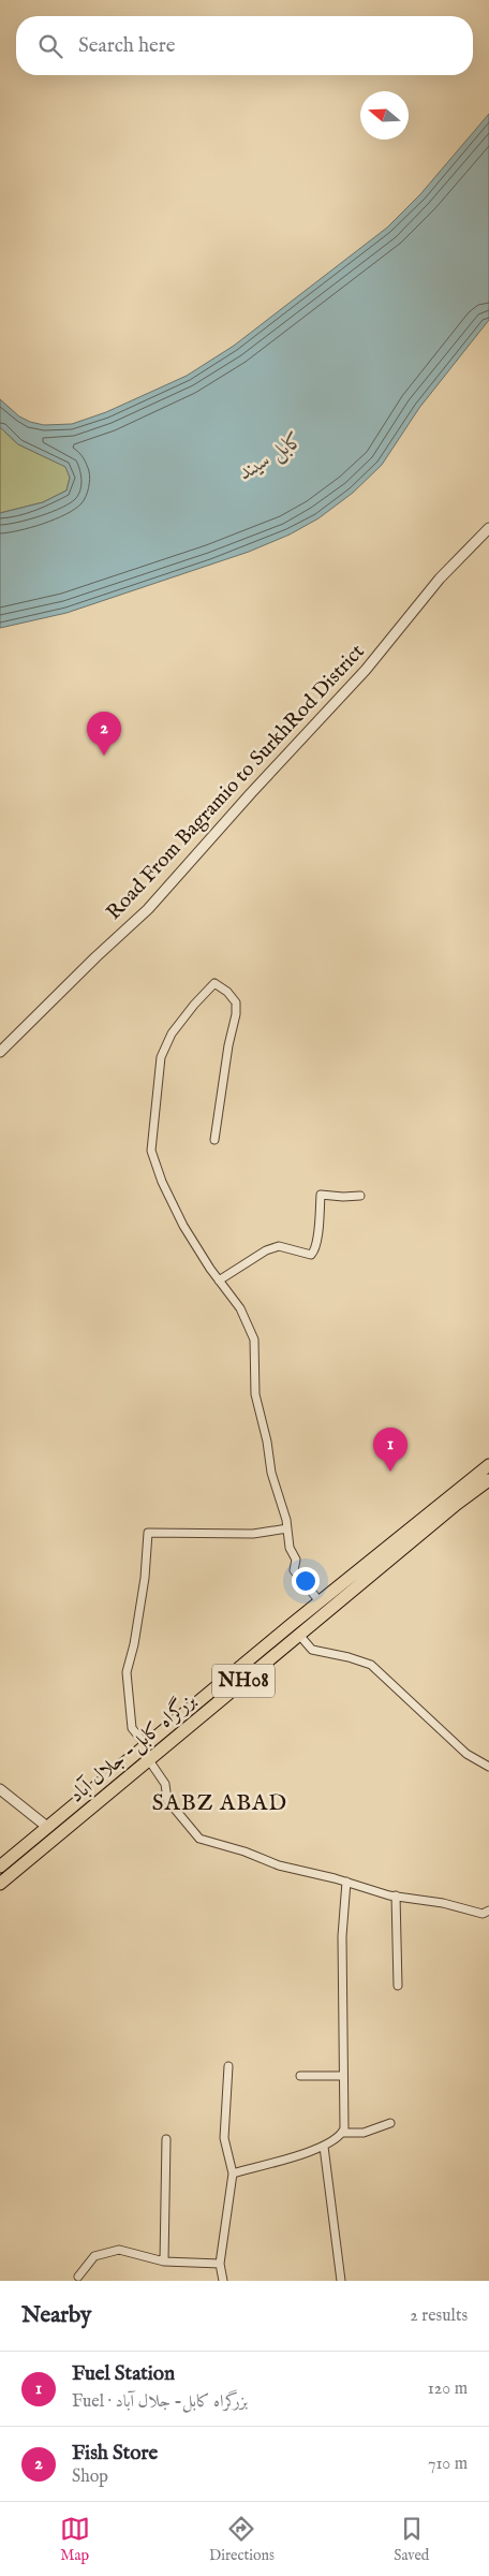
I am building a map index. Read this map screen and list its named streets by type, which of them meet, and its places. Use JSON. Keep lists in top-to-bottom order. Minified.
{"streets":{"highway":["NH08","بزرگراه کابل- جلال آباد"],"street":["Road From Bagramio to SurkhRod District"]},"districts":["SABZ ABAD"],"water":["کابل سيند"],"north":"left","page":{"search":"Search here","pins":["2","1"],"heading":["Nearby","2 results"],"list":[{"mark":"1","name":"Fuel Station","note":"Fuel · بزرگراه کابل- جلال آباد","value":"120 m"},{"mark":"2","name":"Fish Store","note":"Shop","value":"710 m"}],"nav":["Map","Directions","Saved"]}}
